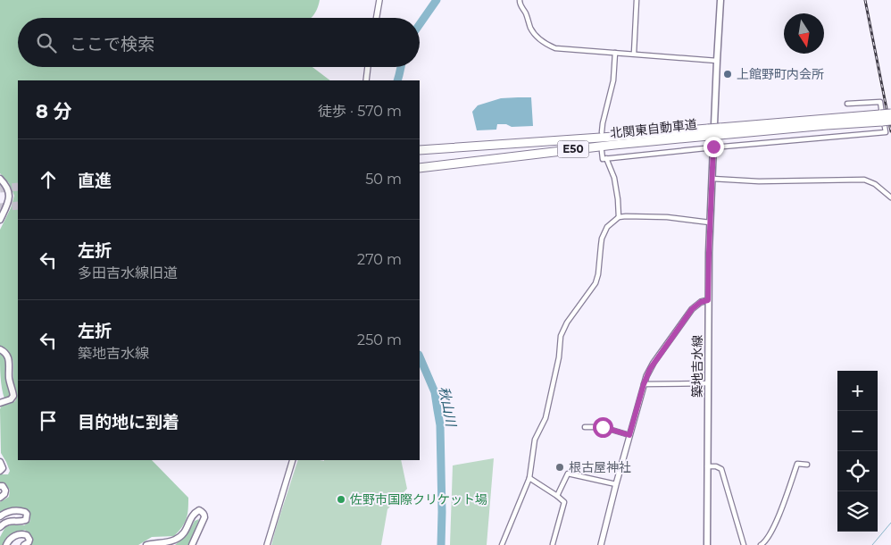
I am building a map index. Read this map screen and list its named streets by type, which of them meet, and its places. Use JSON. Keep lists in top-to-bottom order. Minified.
{"streets":{"highway":["北関東自動車道","E50"],"main road":["築地吉水線"]},"water":["秋山川"],"places":["上館野町内会所","根古屋神社","佐野市国際クリケット場"],"north":"bottom","page":{"search":"ここで検索","heading":["8 分","徒歩 · 570 m"],"list":[["直進","50 m"],["左折","多田吉水線旧道","270 m"],["左折","築地吉水線","250 m"],"目的地に到着"],"map_buttons":["+","−"]}}
